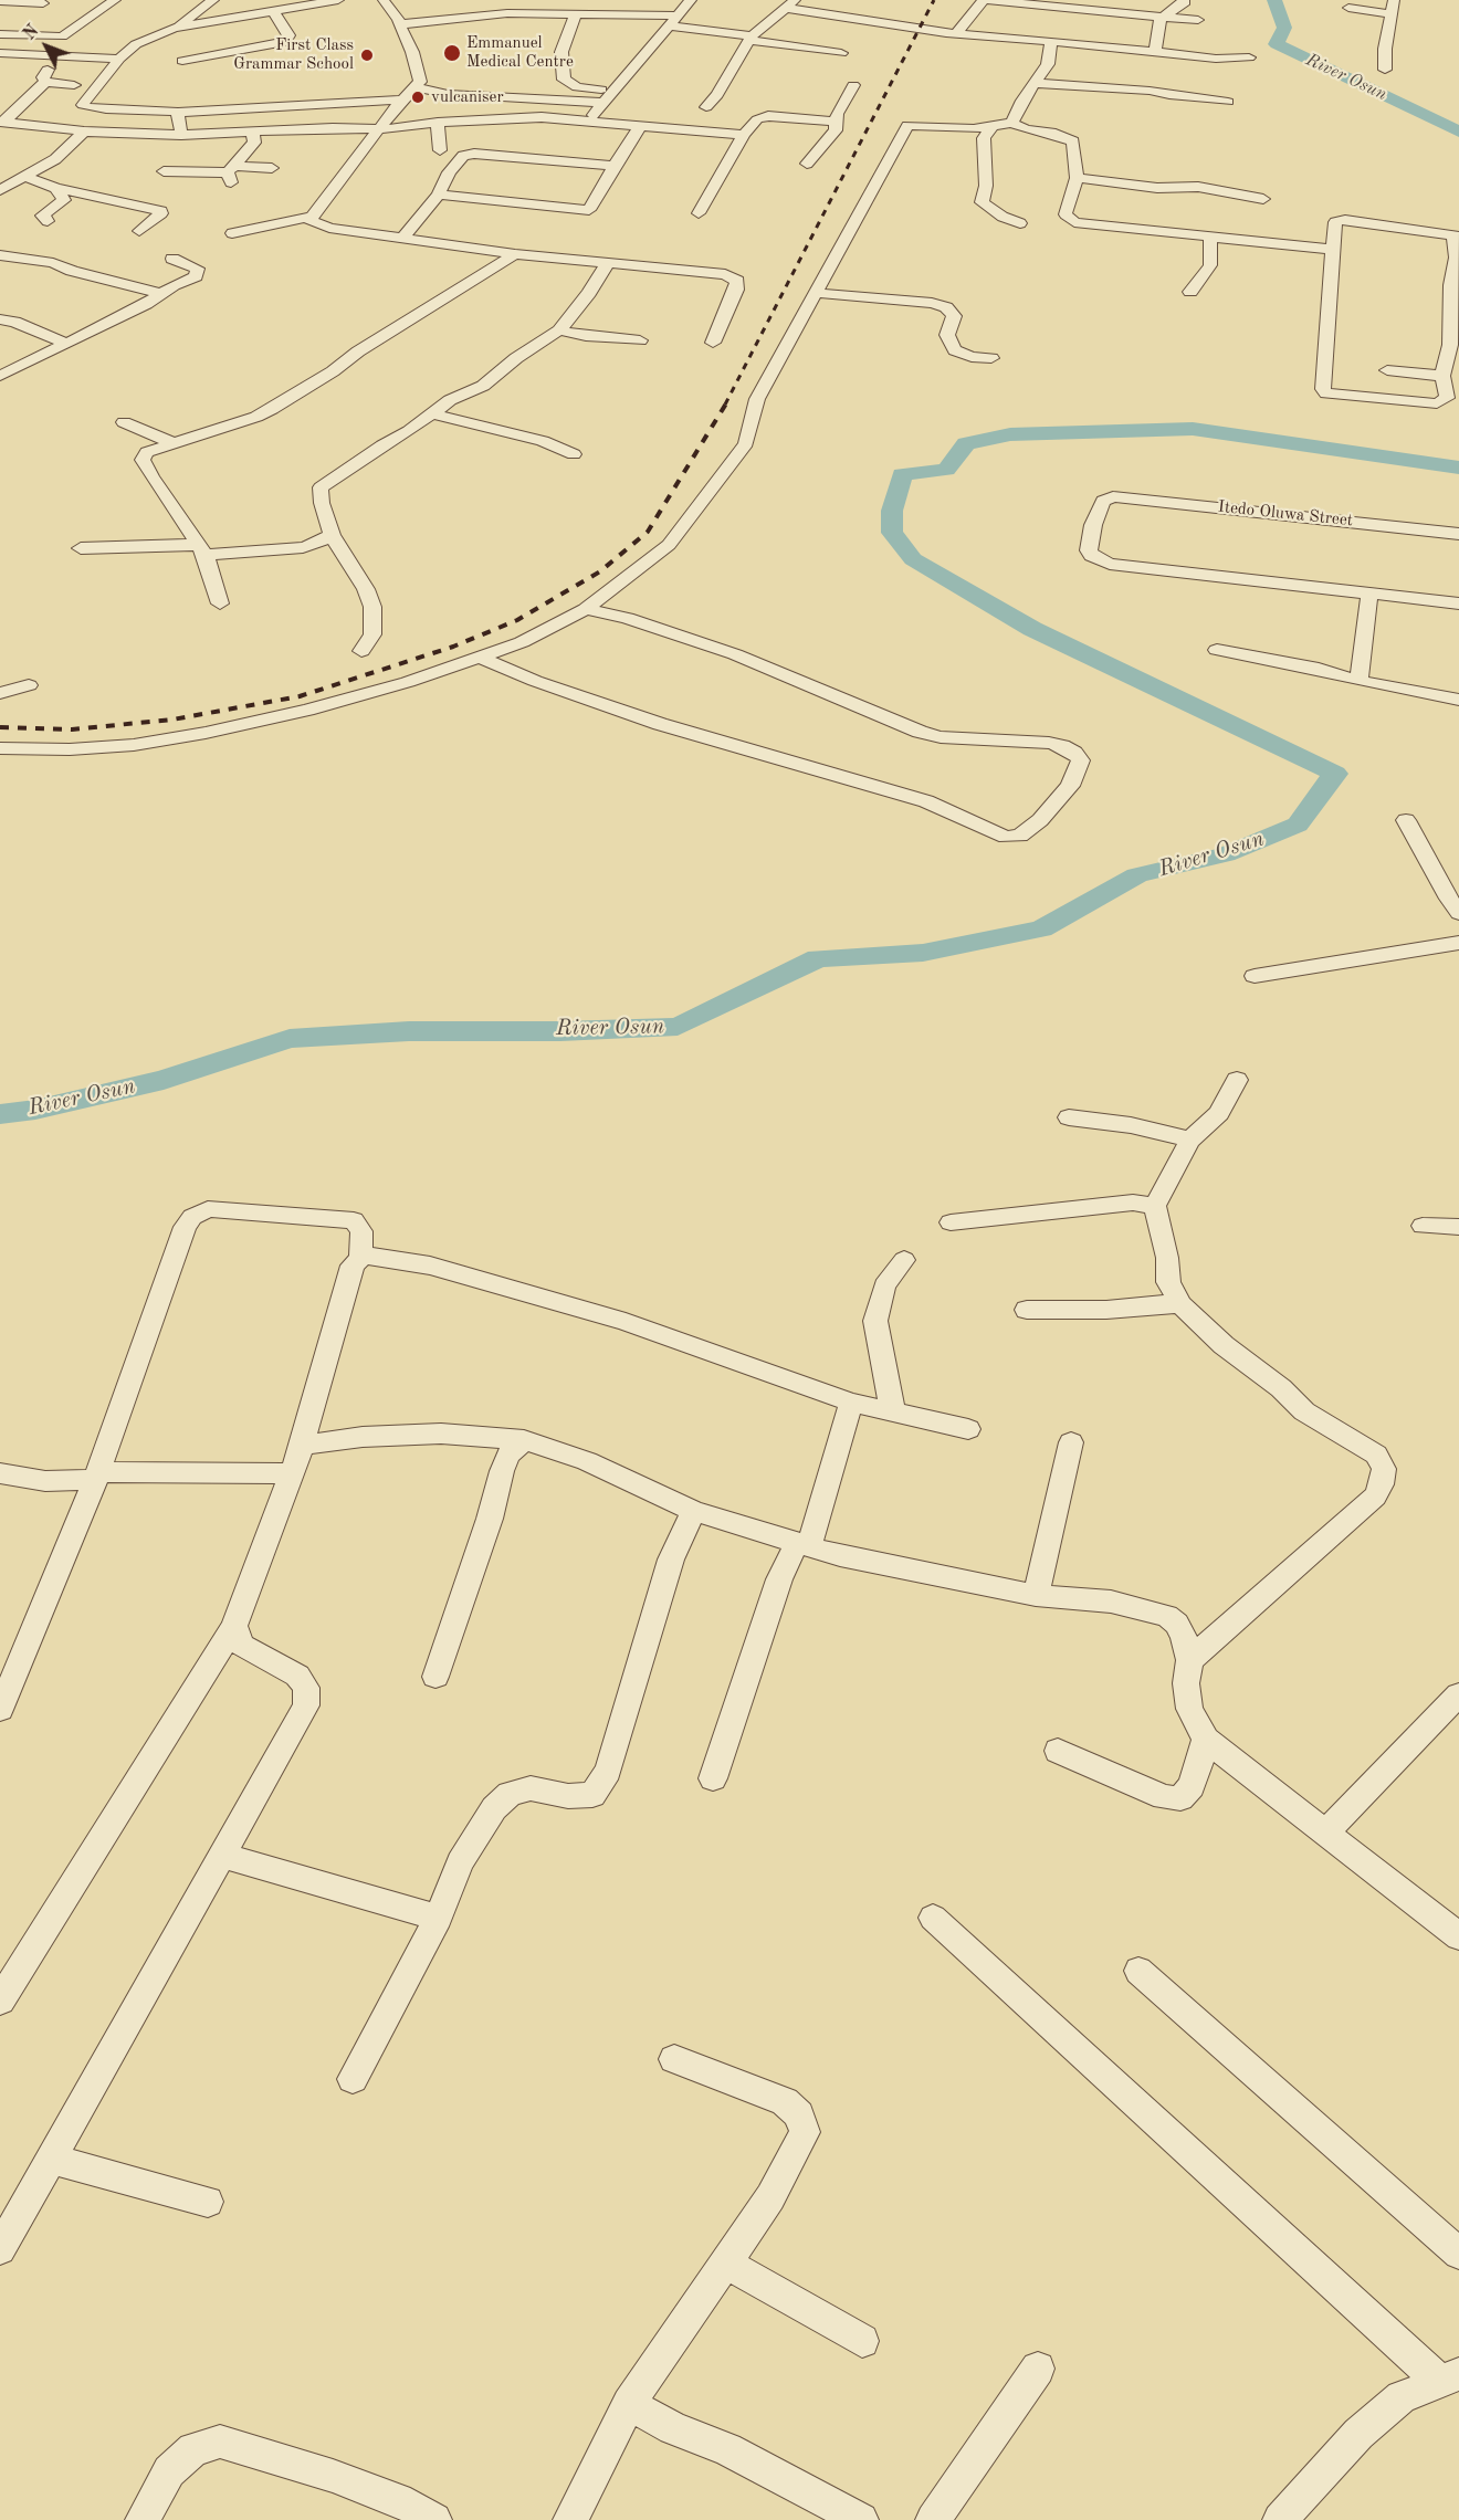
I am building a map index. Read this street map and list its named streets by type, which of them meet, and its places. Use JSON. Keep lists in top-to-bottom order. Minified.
{"streets":{"street":["Itedo Oluwa Street"]},"water":["River Osun"],"places":["Emmanuel Medical Centre","First Class Grammar School","vulcaniser"],"north":"top left"}
